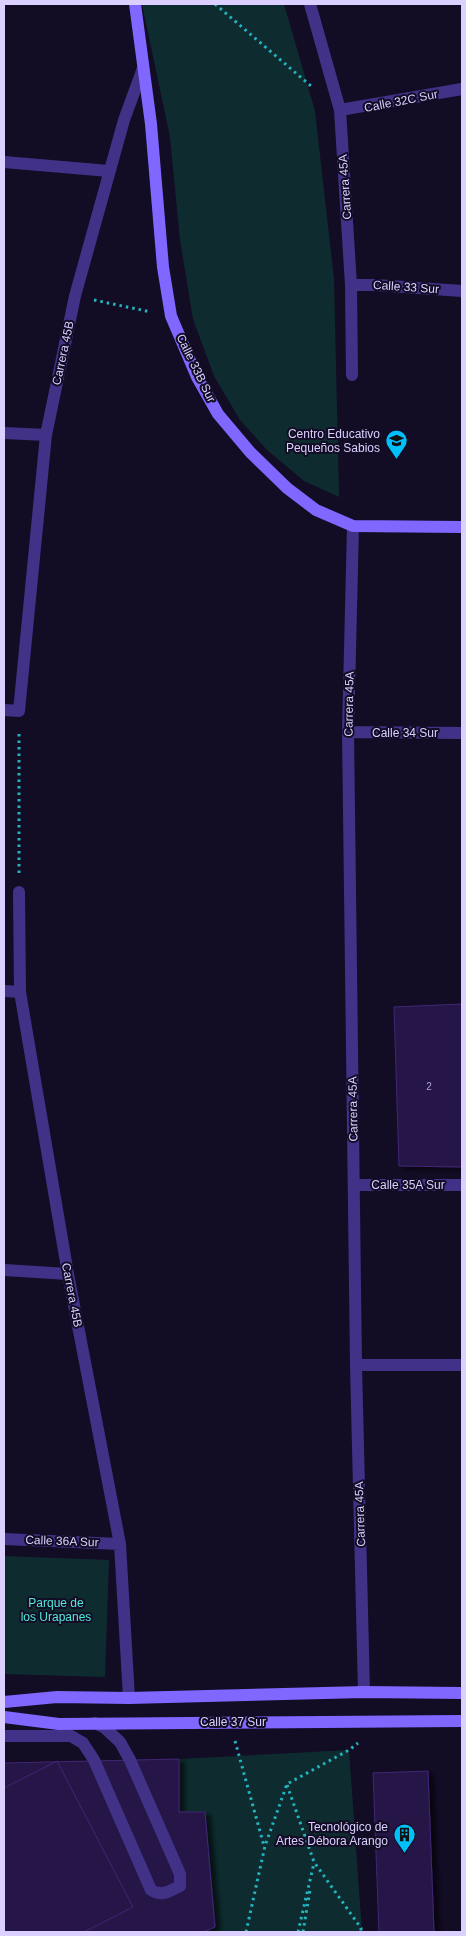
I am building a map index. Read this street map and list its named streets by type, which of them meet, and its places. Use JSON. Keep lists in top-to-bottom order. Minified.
{"streets":{"main road":["Carrera 45B","Calle 33B Sur","Calle 37 Sur"],"street":["Calle 32C Sur","Carrera 45A","Calle 33 Sur","Calle 34 Sur","Calle 35A Sur","Calle 36A Sur"]},"crossings":[["Calle 32C Sur","Carrera 45A"],["Carrera 45A","Calle 33 Sur"],["Carrera 45A","Calle 33B Sur"],["Carrera 45A","Calle 34 Sur"],["Carrera 45A","Calle 35A Sur"],["Carrera 45A","Calle 37 Sur"],["Carrera 45B","Calle 33B Sur"],["Carrera 45B","Calle 36A Sur"],["Carrera 45B","Calle 37 Sur"]],"parks":["Parque de los Urapanes"],"places":{"school or university":["Centro Educativo Pequeños Sabios"],"building":["Tecnológico de Artes Débora Arango"]},"house_numbers":["2"]}
